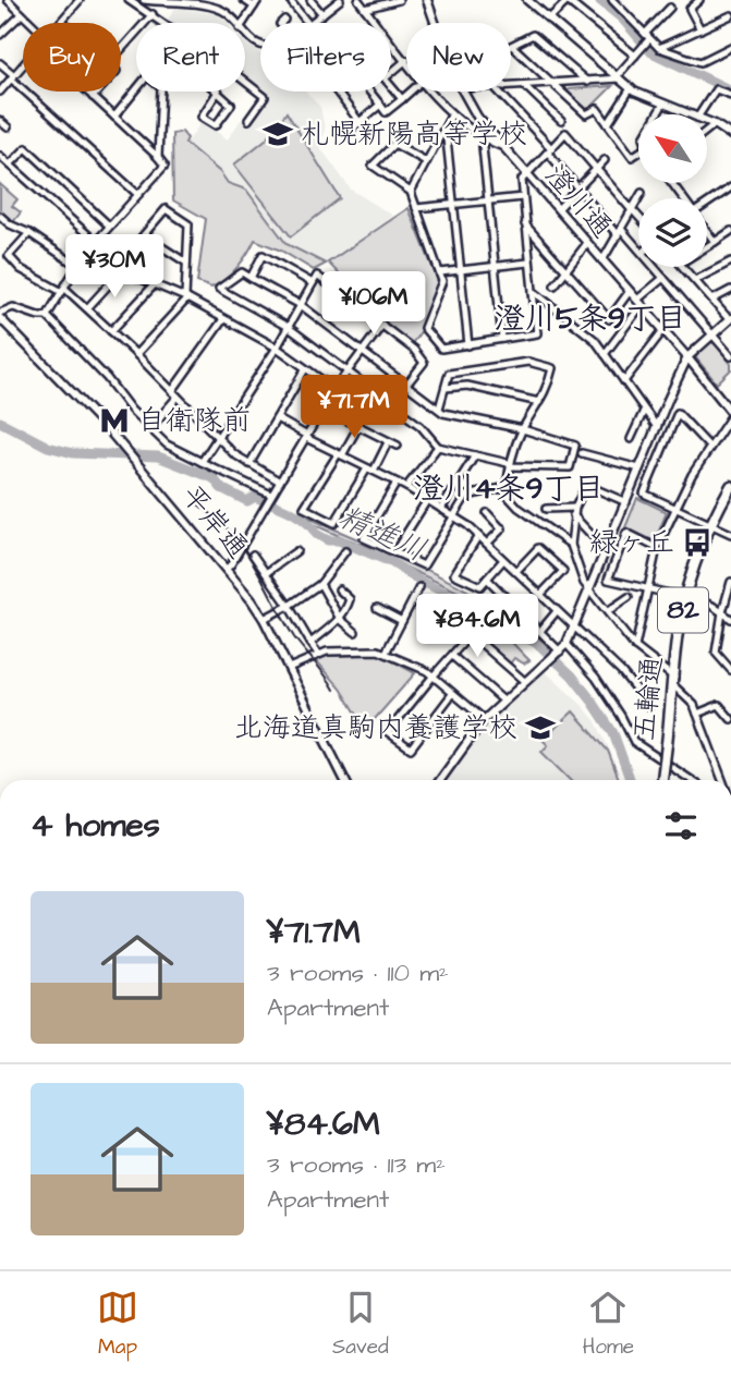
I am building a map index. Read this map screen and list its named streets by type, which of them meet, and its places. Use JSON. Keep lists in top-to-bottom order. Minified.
{"streets":{"main road":["82","五輪通"],"street":["澄川通","平岸通"]},"districts":["澄川5条9丁目","澄川4条9丁目"],"water":["精進川"],"places":{"school or university":["札幌新陽高等学校","北海道真駒内養護学校"],"metro station":["自衛隊前"],"bus stop":["緑ヶ丘"]},"north":"top left","page":{"chip":["Buy","Rent","Filters","New"],"price":["¥30M","¥106M","¥71.7M","¥84.6M"],"heading":"4 homes","list":[{"name":"¥71.7M","note":"3 rooms · 110 m² · Apartment"},{"name":"¥84.6M","note":"3 rooms · 113 m² · Apartment"}],"tabs":["Map","Saved","Home"]}}
